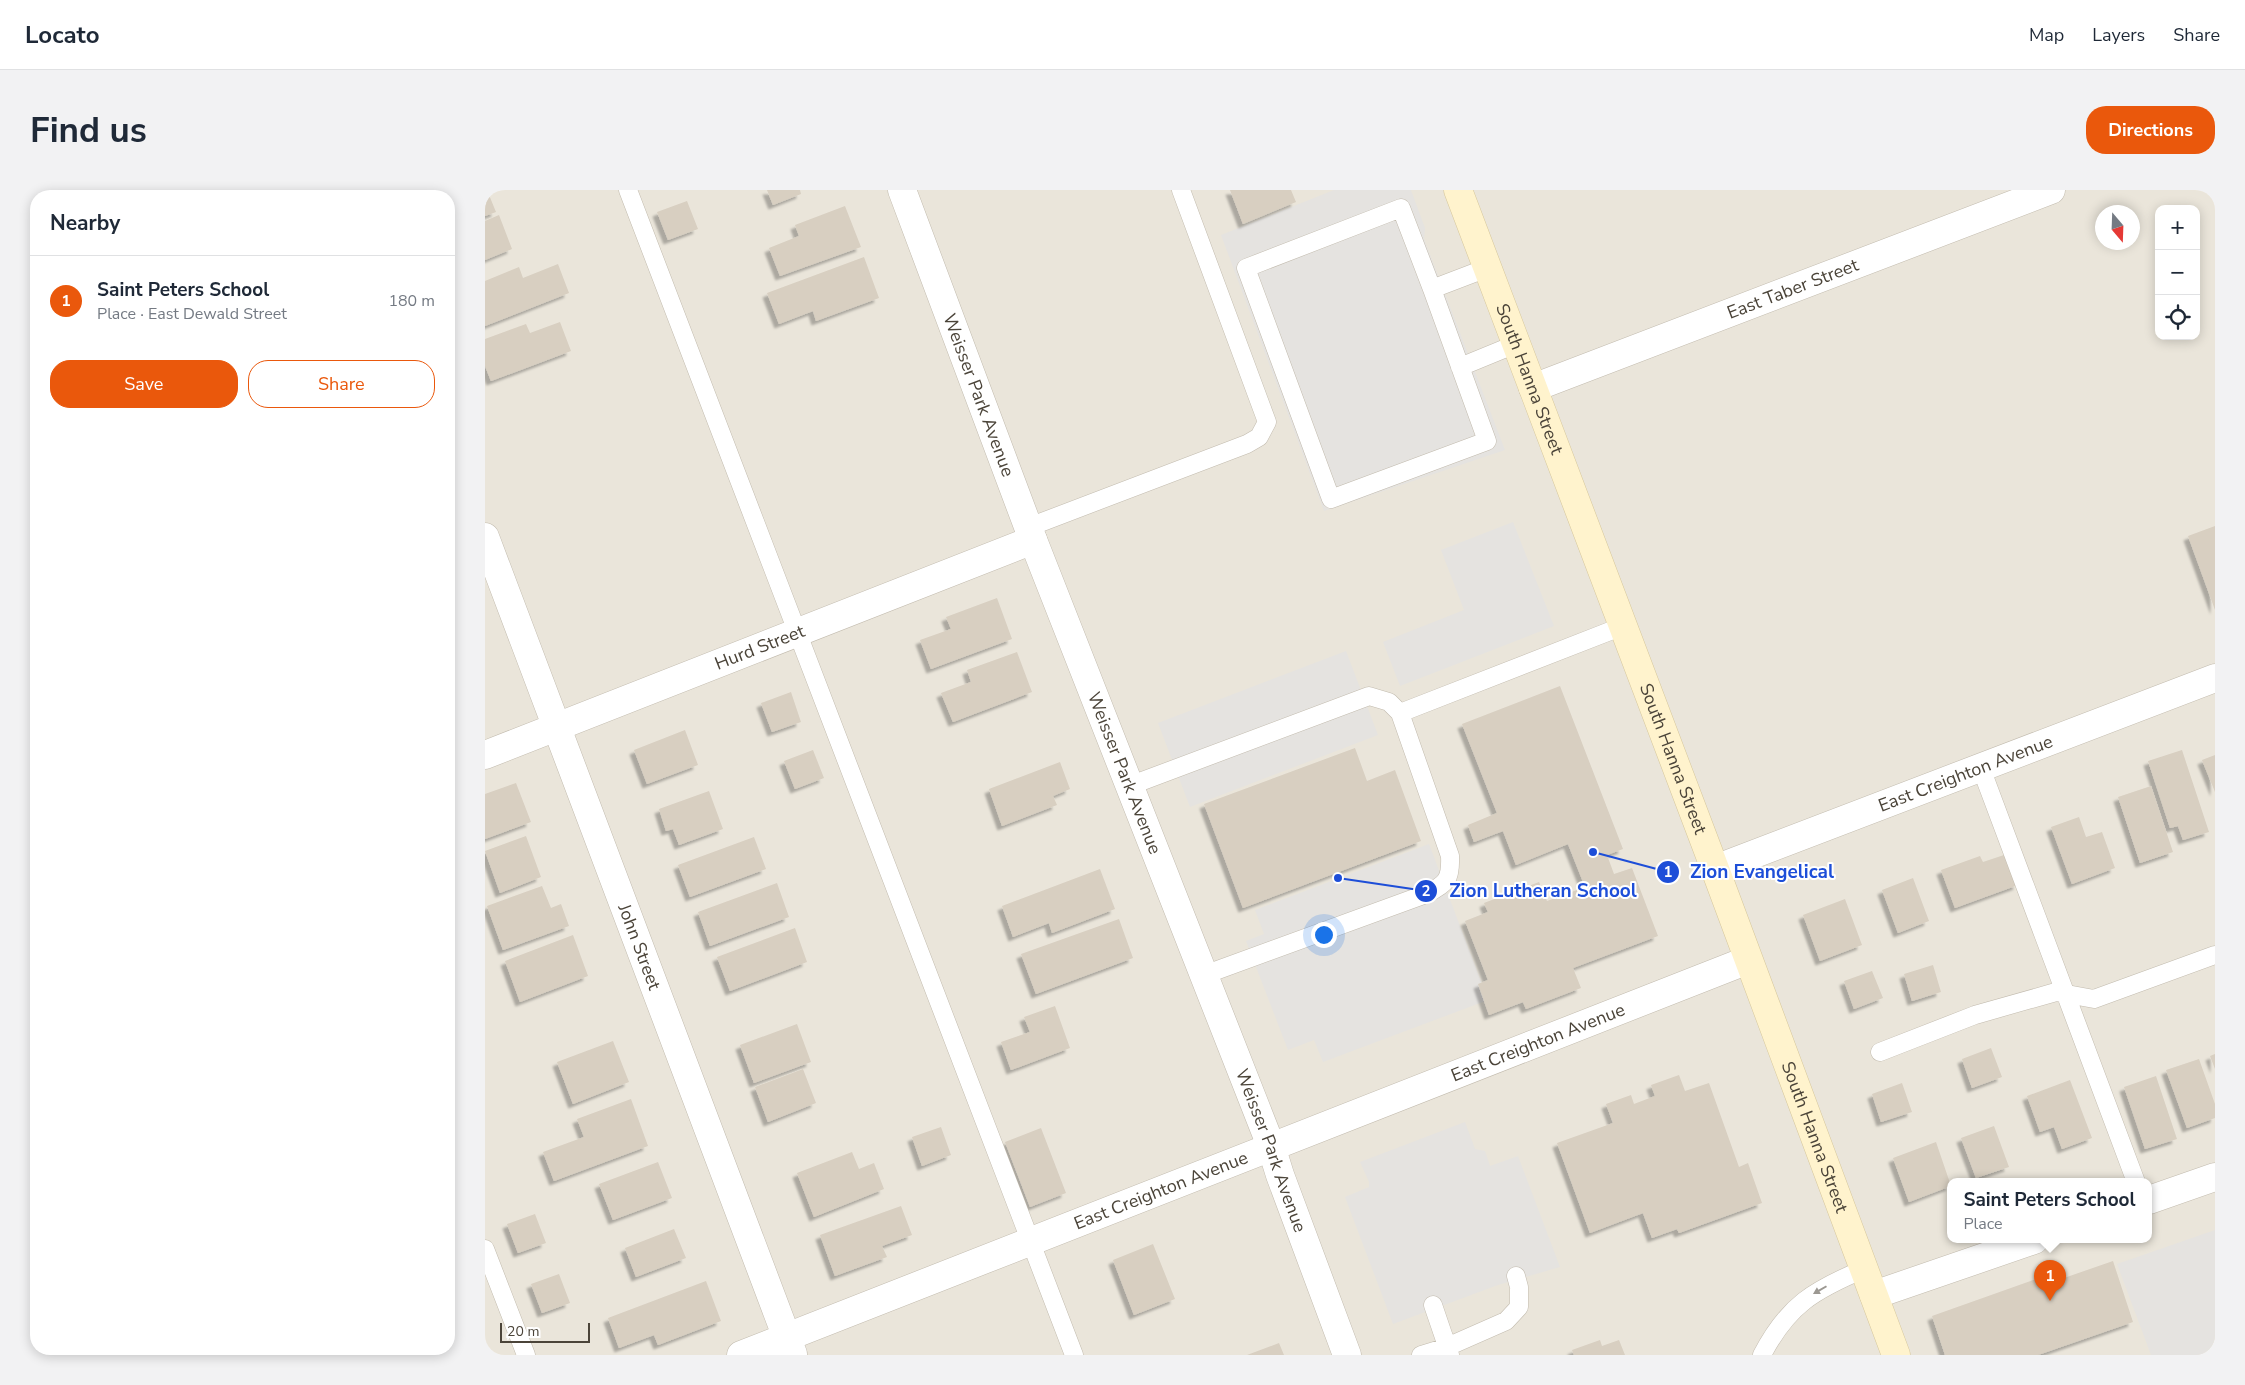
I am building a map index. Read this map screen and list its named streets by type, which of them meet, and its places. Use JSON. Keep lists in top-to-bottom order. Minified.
{"streets":{"street":["East Taber Street","South Hanna Street","Weisser Park Avenue","Hurd Street","East Creighton Avenue","John Street"]},"crossings":[["East Taber Street","South Hanna Street"],["South Hanna Street","East Creighton Avenue"],["Weisser Park Avenue","Hurd Street"],["Weisser Park Avenue","East Creighton Avenue"],["Hurd Street","John Street"],["East Creighton Avenue","John Street"]],"places":["Zion Evangelical","Zion Lutheran School"],"scale_bar":"20 m","north":"bottom","page":{"header":"Locato","nav":["Map","Layers","Share"],"buttons":["Directions",["Save","Share"]],"title":"Find us","heading":"Nearby","map_buttons":["+","−"],"list":[{"mark":"1","name":"Saint Peters School","note":"Place · East Dewald Street","value":"180 m"}],"popup":["Saint Peters School","Place"],"pins":"1","scale":"20 m"}}
